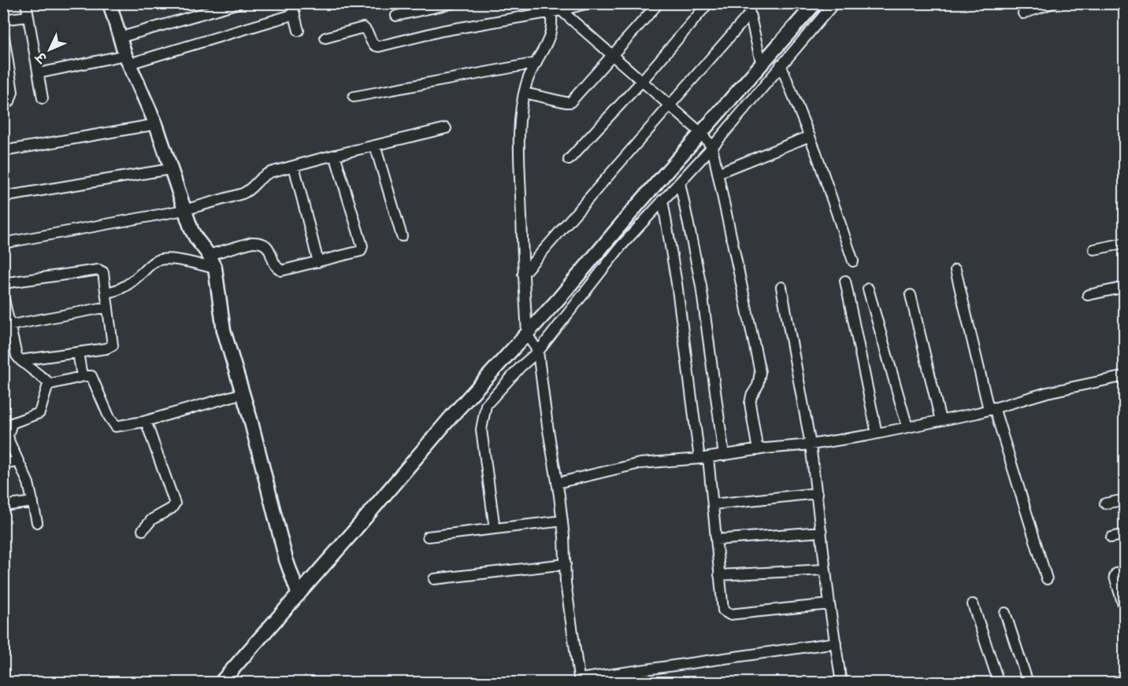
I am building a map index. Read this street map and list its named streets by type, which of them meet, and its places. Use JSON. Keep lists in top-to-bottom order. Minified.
{"north":"bottom left"}
